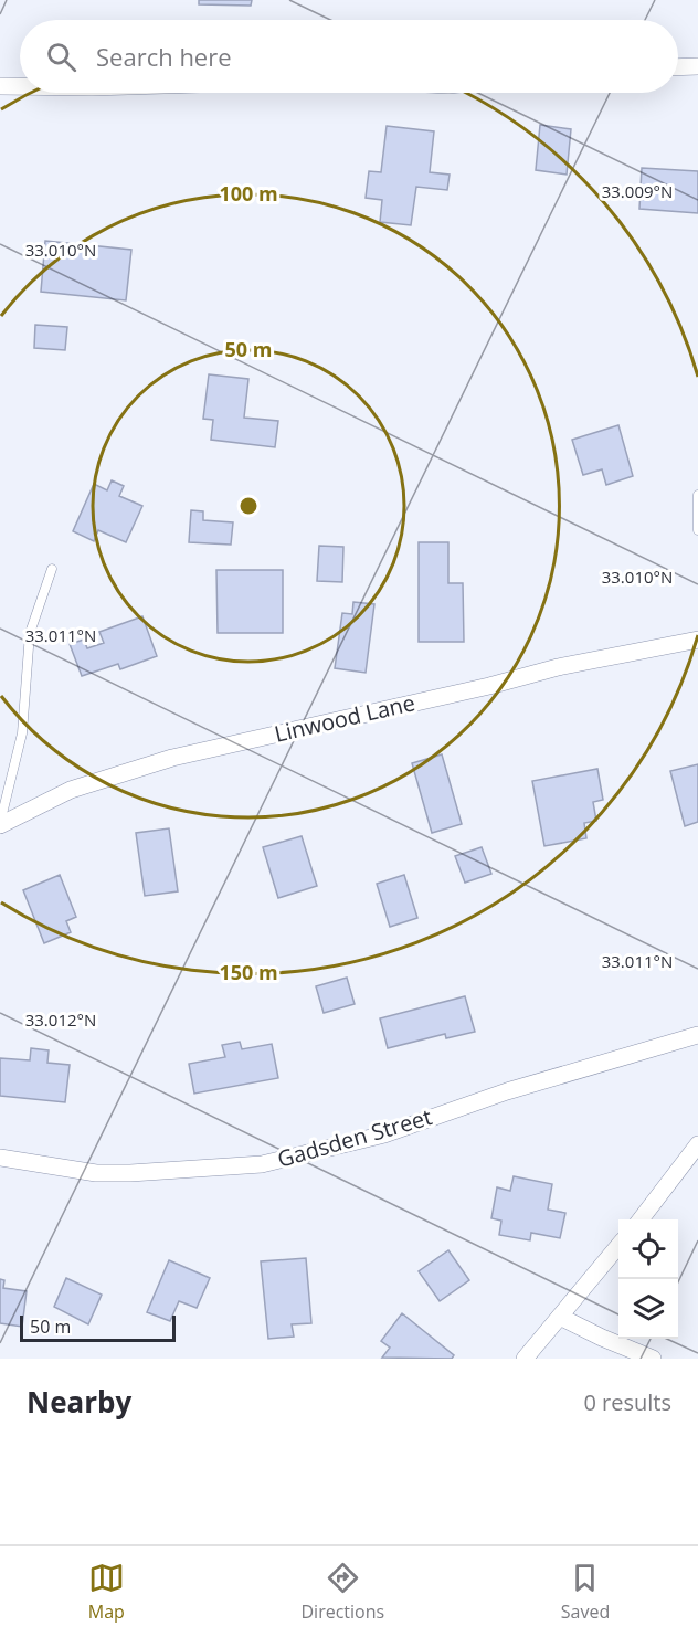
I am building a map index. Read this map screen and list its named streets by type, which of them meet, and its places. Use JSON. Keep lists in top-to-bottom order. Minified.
{"streets":{"street":["Linwood Lane","Gadsden Street"]},"scale_bar":"50 m","page":{"search":"Search here","scale":"50 m","heading":["Nearby","0 results"],"nav":["Map","Directions","Saved"]},"coordinates":["33.009°N","33.010°N","33.011°N","33.012°N"],"rings":["100 m","50 m","150 m"]}
